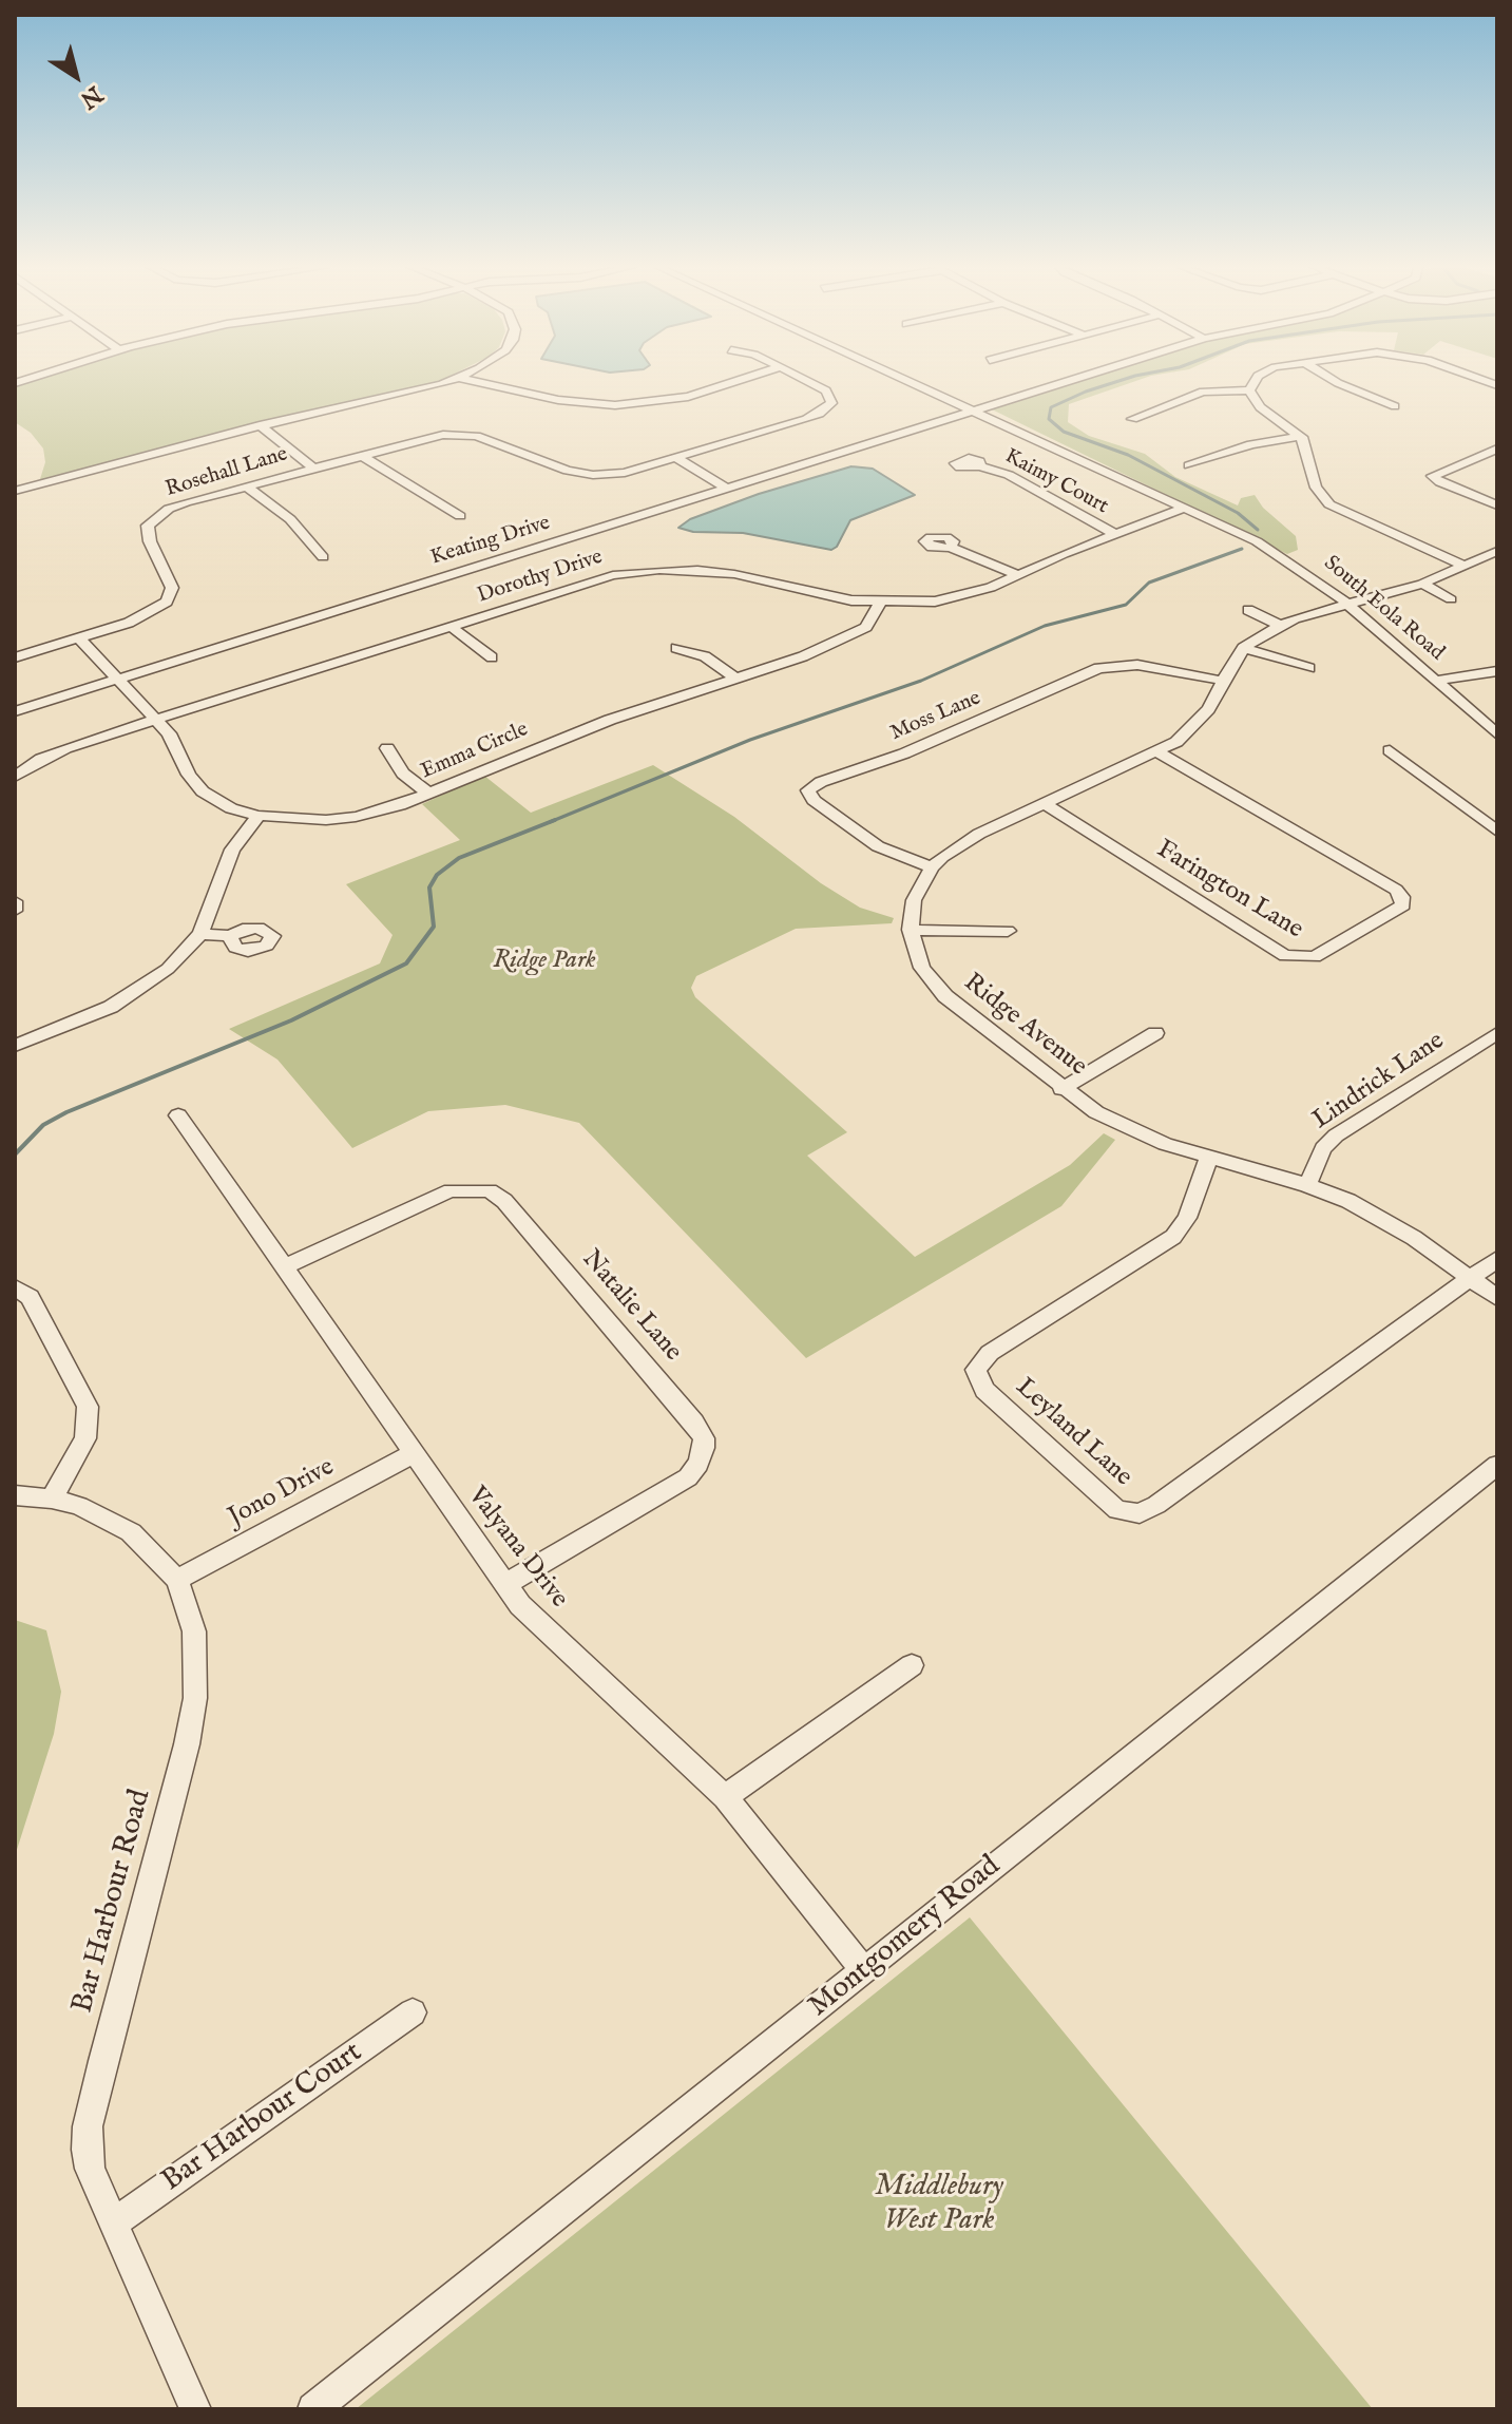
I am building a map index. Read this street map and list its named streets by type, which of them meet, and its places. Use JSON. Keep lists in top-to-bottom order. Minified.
{"streets":{"street":["Rosehall Lane","Kaimy Court","Keating Drive","Dorothy Drive","South Eola Road","Moss Lane","Emma Circle","Farington Lane","Ridge Avenue","Lindrick Lane","Natalie Lane","Leyland Lane","Jono Drive","Valyana Drive","Bar Harbour Road","Montgomery Road","Bar Harbour Court"]},"crossings":[["Rosehall Lane","Emma Circle"],["Kaimy Court","Dorothy Drive"],["Keating Drive","South Eola Road"],["Keating Drive","Emma Circle"],["Dorothy Drive","South Eola Road"],["Dorothy Drive","Emma Circle"],["Ridge Avenue","Lindrick Lane"],["Ridge Avenue","Leyland Lane"],["Natalie Lane","Valyana Drive"],["Jono Drive","Valyana Drive"],["Jono Drive","Bar Harbour Road"],["Valyana Drive","Montgomery Road"],["Bar Harbour Road","Bar Harbour Court"]],"parks":["Ridge Park","Middlebury West Park"],"north":"bottom right"}
